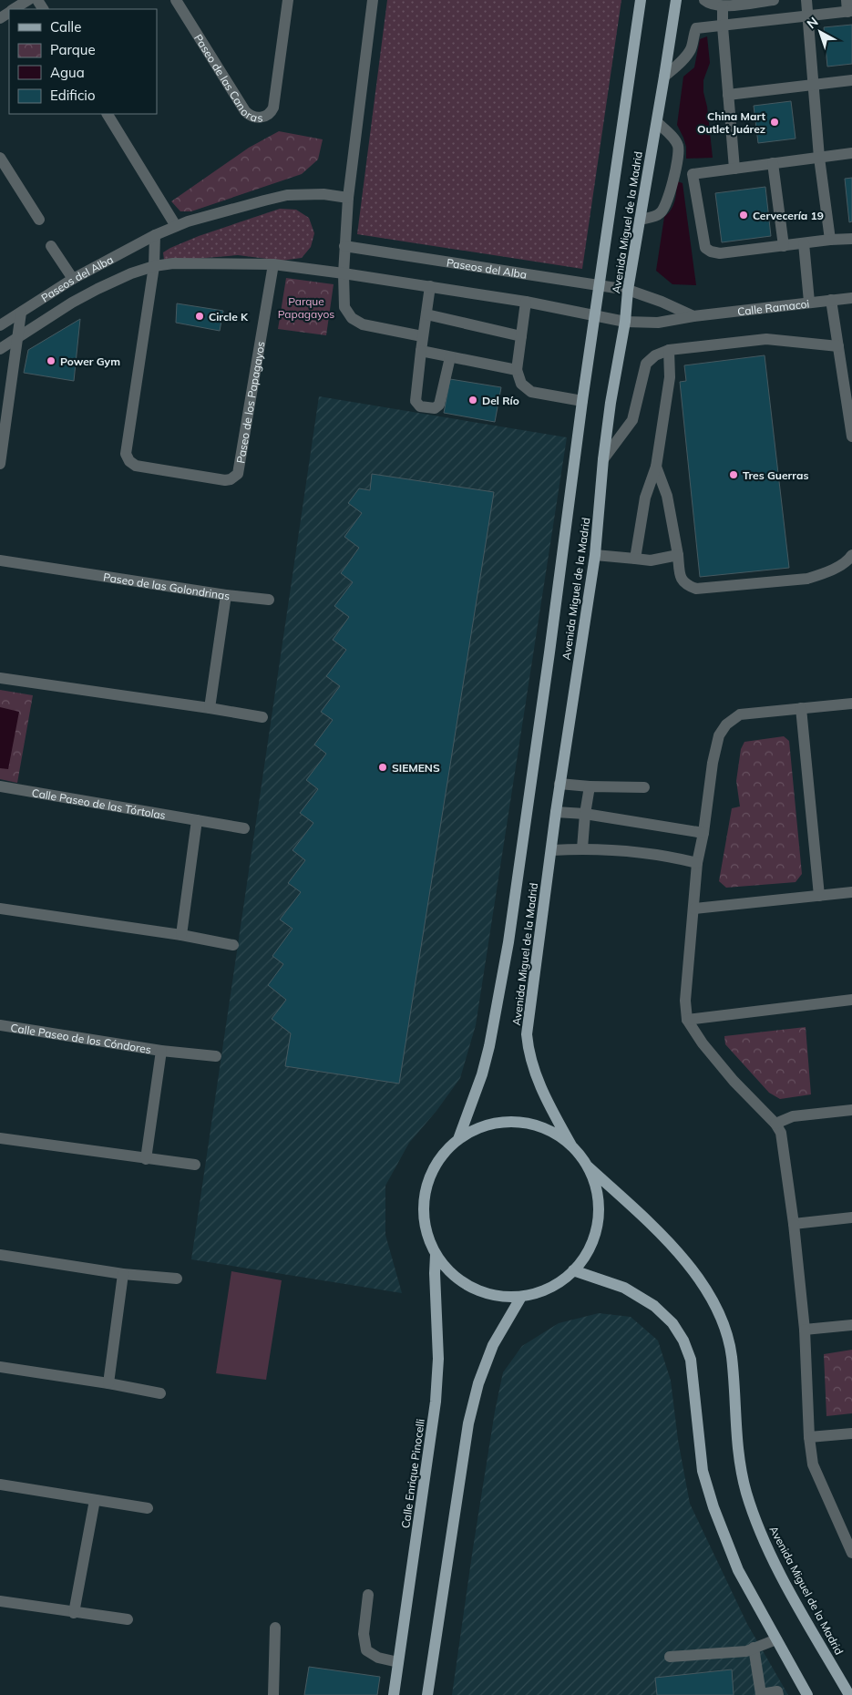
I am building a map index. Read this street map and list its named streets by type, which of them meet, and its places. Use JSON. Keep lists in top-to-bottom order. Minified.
{"streets":{"main road":["Avenida Miguel de la Madrid","Calle Enrique Pinocelli"],"street":["Paseo de las Canoras","Paseos del Alba","Calle Ramacoi","Paseo de los Papagayos","Paseo de las Golondrinas","Calle Paseo de las Tórtolas","Calle Paseo de los Cóndores"]},"crossings":[["Avenida Miguel de la Madrid","Paseos del Alba"],["Avenida Miguel de la Madrid","Calle Ramacoi"],["Paseos del Alba","Calle Ramacoi"],["Paseos del Alba","Paseo de los Papagayos"]],"parks":["Parque Papagayos"],"places":["China Mart Outlet Juárez","Cervecería 19","Circle K","Power Gym","Del Río","Tres Guerras","SIEMENS"],"legend":["Calle","Parque","Agua","Edificio"],"north":"top left"}
